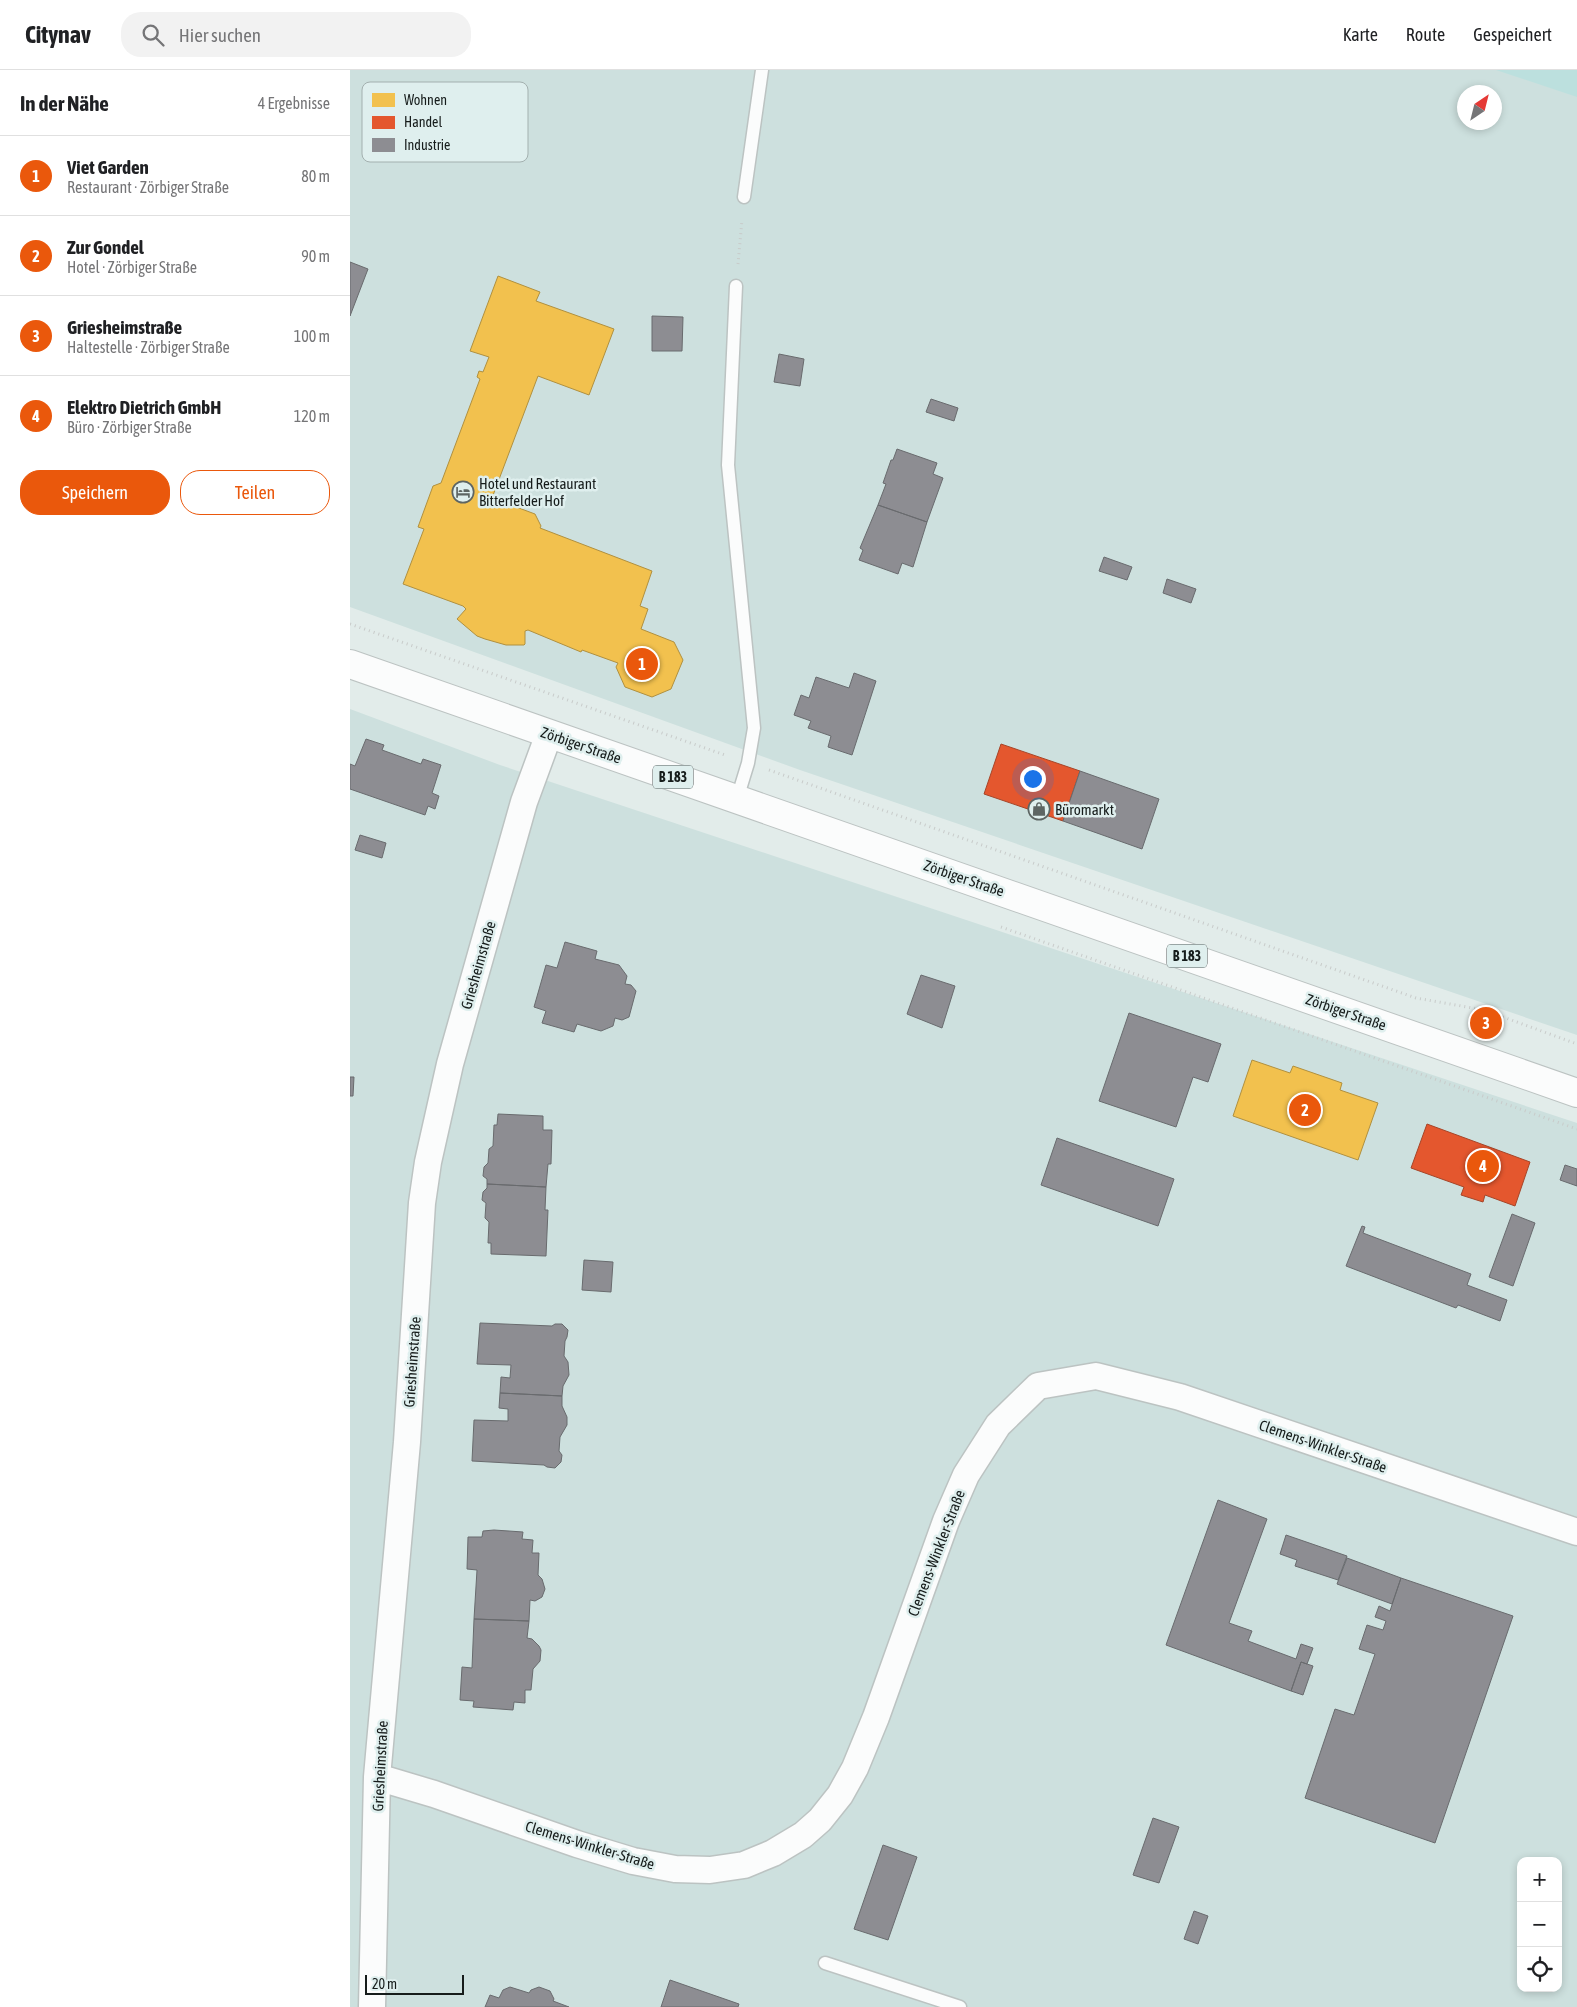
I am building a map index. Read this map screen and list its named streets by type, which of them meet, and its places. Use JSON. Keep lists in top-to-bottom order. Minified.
{"streets":{"main road":["Zörbiger Straße","B 183"],"street":["Griesheimstraße","Clemens-Winkler-Straße"]},"crossings":[["Zörbiger Straße","Griesheimstraße"],["Griesheimstraße","Clemens-Winkler-Straße"]],"places":{"hotel":["Hotel und Restaurant Bitterfelder Hof"],"shop":["Büromarkt"]},"legend":["Wohnen","Handel","Industrie"],"scale_bar":"20 m","north":"top right","page":{"header":"Citynav","search":"Hier suchen","nav":["Karte","Route","Gespeichert"],"heading":["In der Nähe","4 Ergebnisse"],"list":[{"mark":"1","name":"Viet Garden","note":"Restaurant · Zörbiger Straße","value":"80 m"},{"mark":"2","name":"Zur Gondel","note":"Hotel · Zörbiger Straße","value":"90 m"},{"mark":"3","name":"Griesheimstraße","note":"Haltestelle · Zörbiger Straße","value":"100 m"},{"mark":"4","name":"Elektro Dietrich GmbH","note":"Büro · Zörbiger Straße","value":"120 m"}],"buttons":["Speichern","Teilen"],"pins":["1","3","2","4"],"map_buttons":["+","−"],"scale":"20 m"}}
